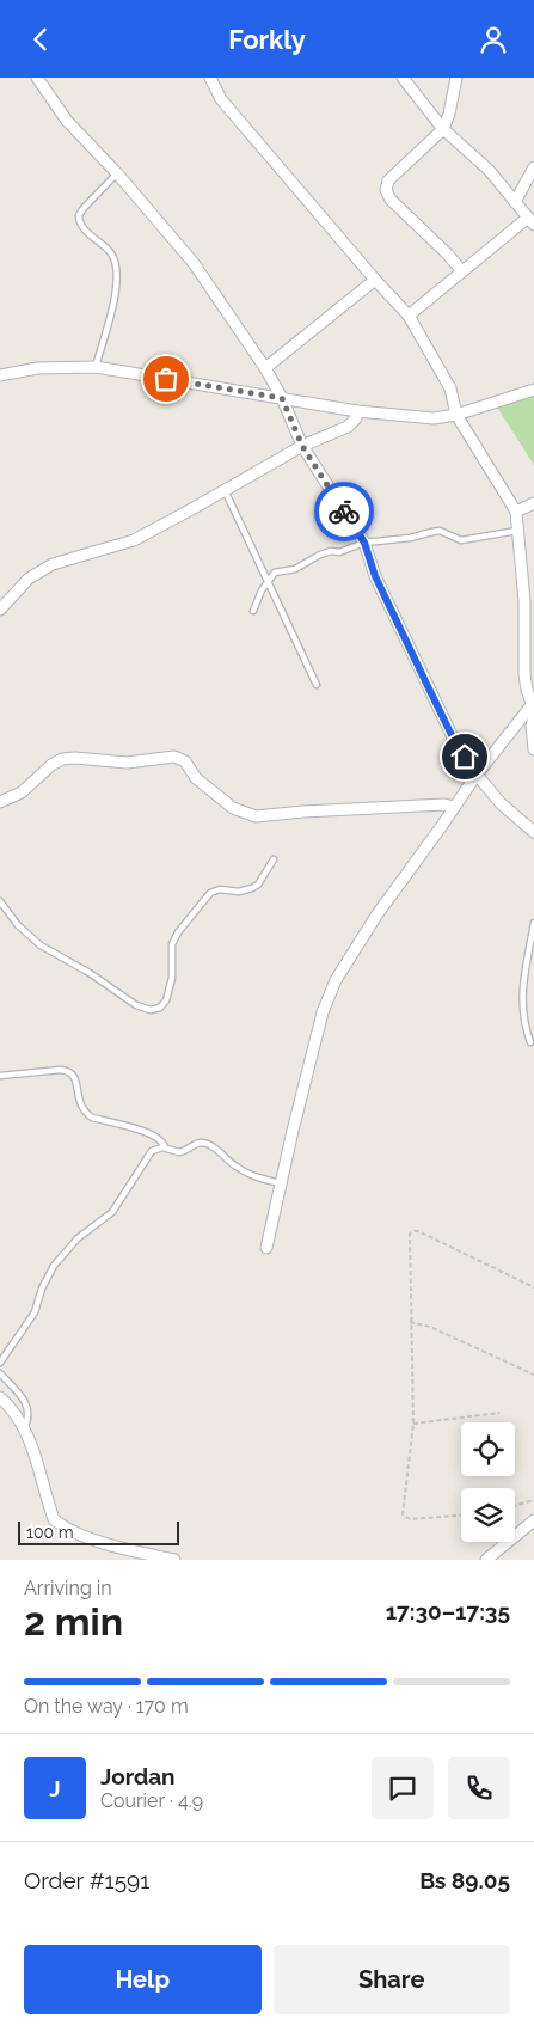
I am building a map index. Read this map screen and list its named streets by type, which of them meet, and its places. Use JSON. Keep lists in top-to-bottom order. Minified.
{"scale_bar":"100 m","page":{"header":"Forkly","scale":"100 m","heading":["2 min","Arriving in","17:30–17:35"],"panel":["Jordan","Courier · 4.9","Order #1591","Bs 89.05"],"bar":"On the way · 170 m","round":"J","buttons":["Help","Share"]}}
